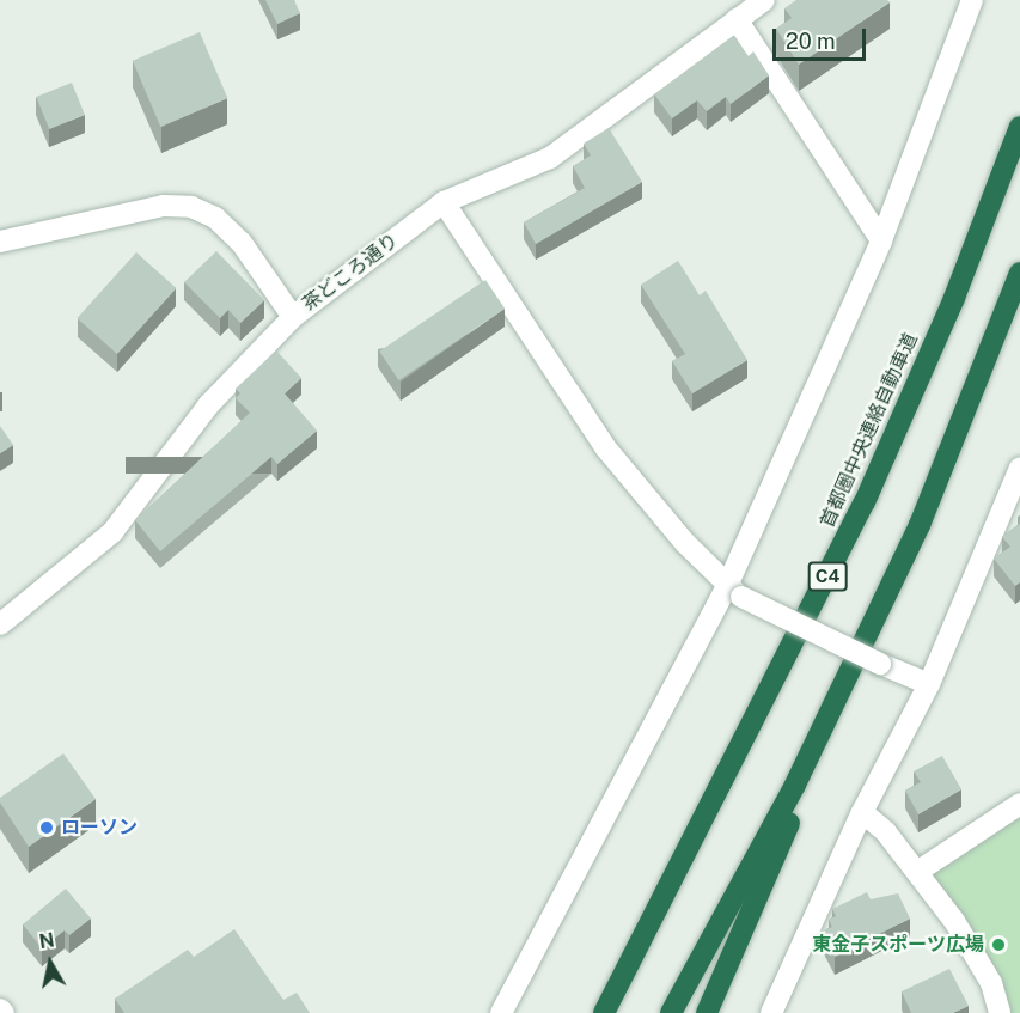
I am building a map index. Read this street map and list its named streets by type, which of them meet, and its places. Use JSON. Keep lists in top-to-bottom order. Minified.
{"streets":{"highway":["首都圏中央連絡自動車道","C4"],"street":["茶どころ通り"]},"places":["ローソン","東金子スポーツ広場"],"scale_bar":"20 m","north":"top"}
